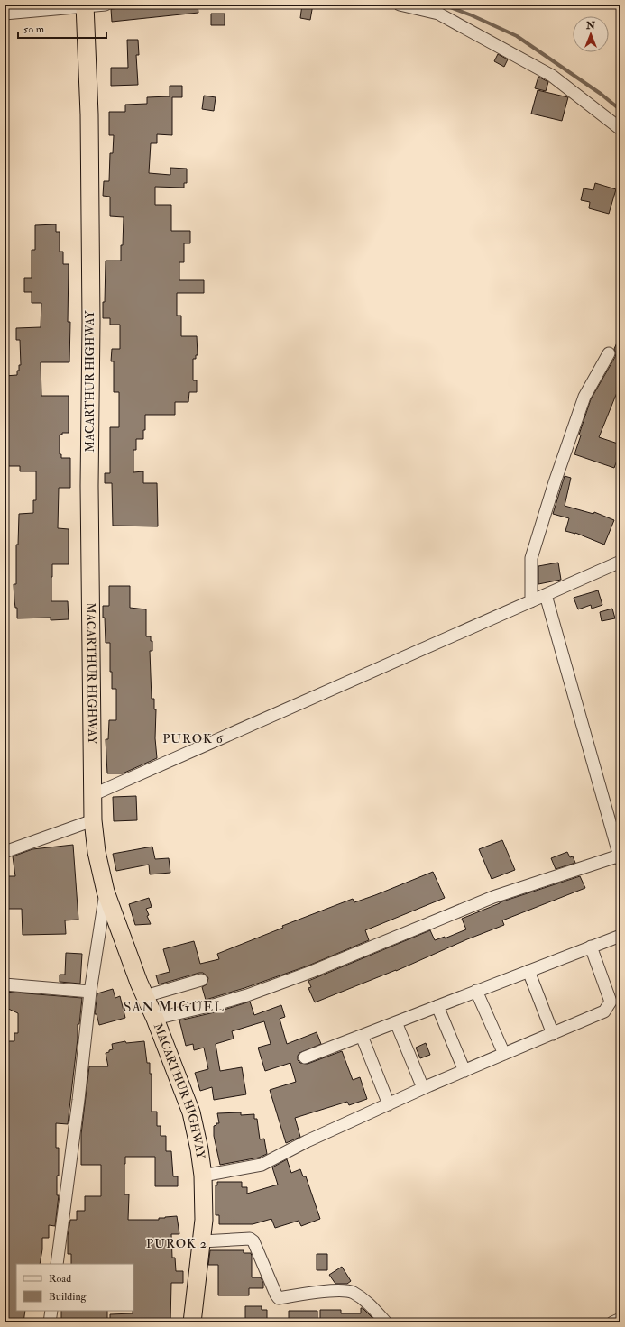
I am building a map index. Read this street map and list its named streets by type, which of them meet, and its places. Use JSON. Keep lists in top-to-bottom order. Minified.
{"streets":{"highway":["MACARTHUR HIGHWAY"]},"districts":["PUROK 6","SAN MIGUEL","PUROK 2"],"legend":["Road","Building"],"scale_bar":"50 m","north":"top"}
